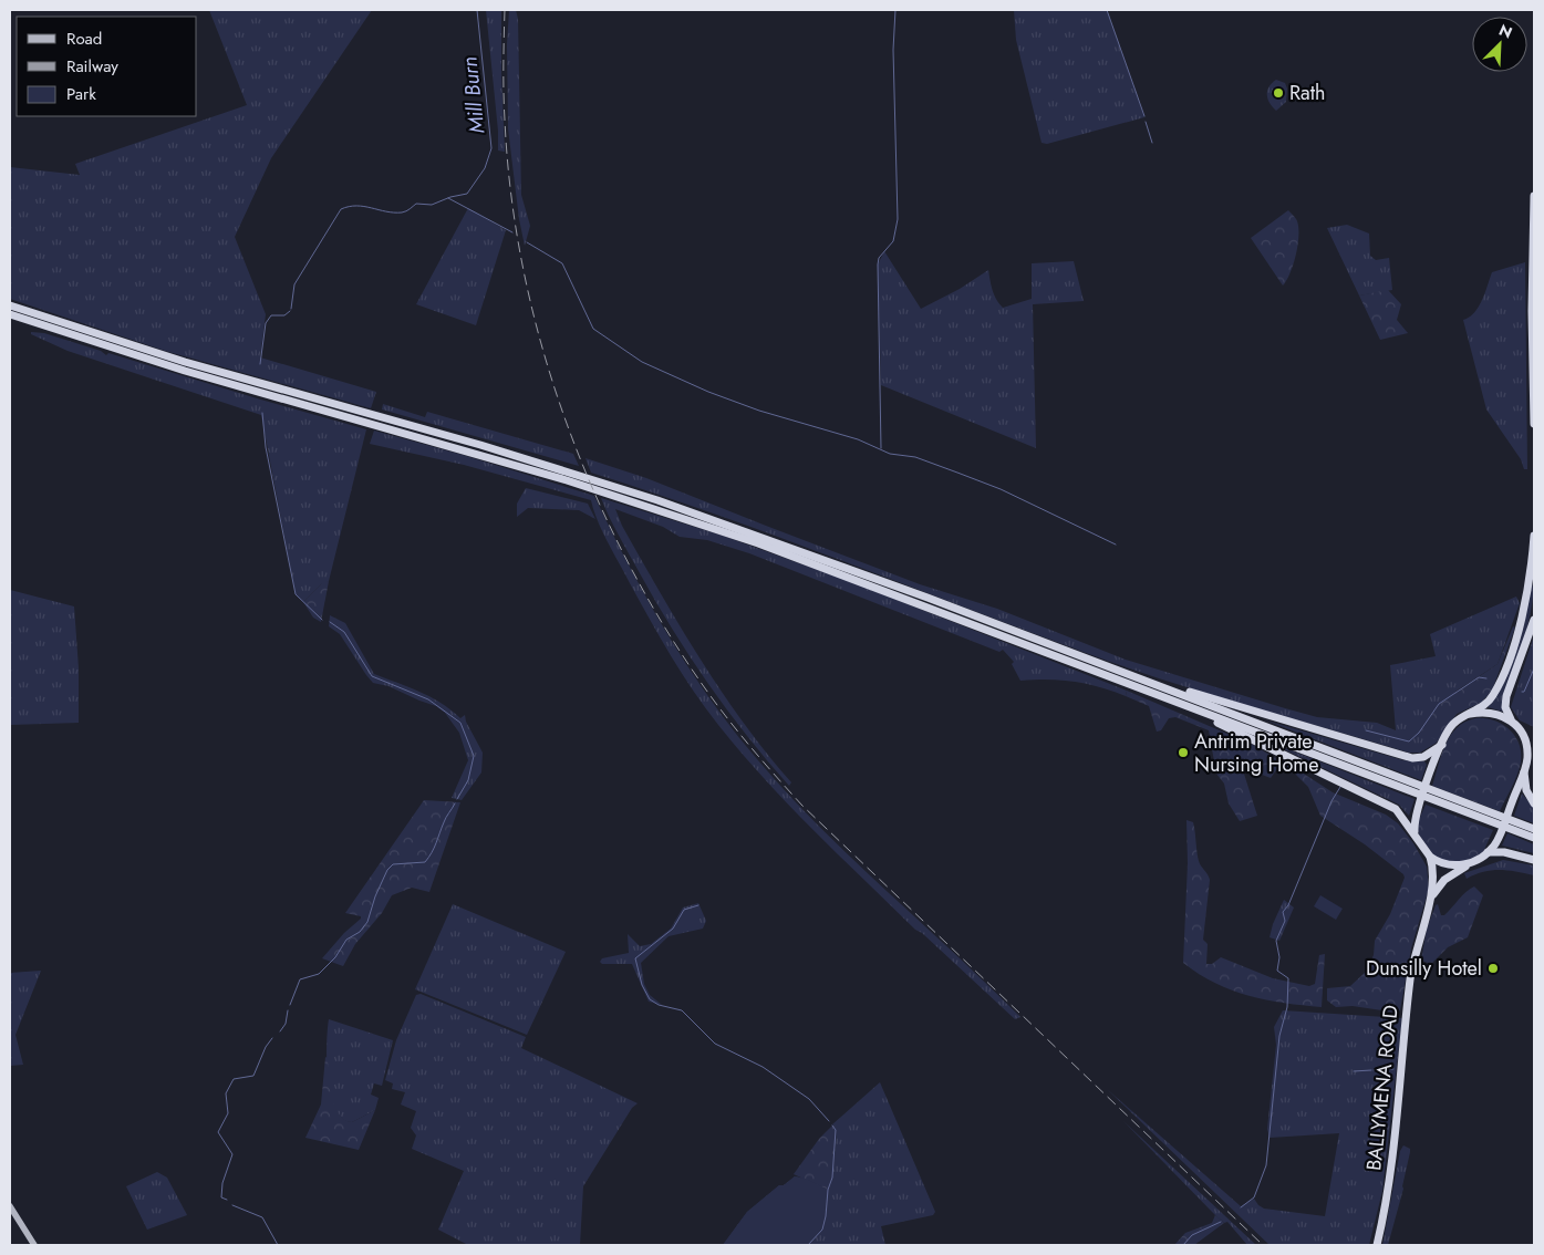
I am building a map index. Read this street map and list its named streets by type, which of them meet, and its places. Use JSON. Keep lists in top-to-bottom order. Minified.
{"streets":{"highway":["BALLYMENA ROAD"]},"water":["Mill Burn"],"places":["Rath","Antrim Private Nursing Home","Dunsilly Hotel"],"legend":["Road","Railway","Park"],"north":"top right"}
